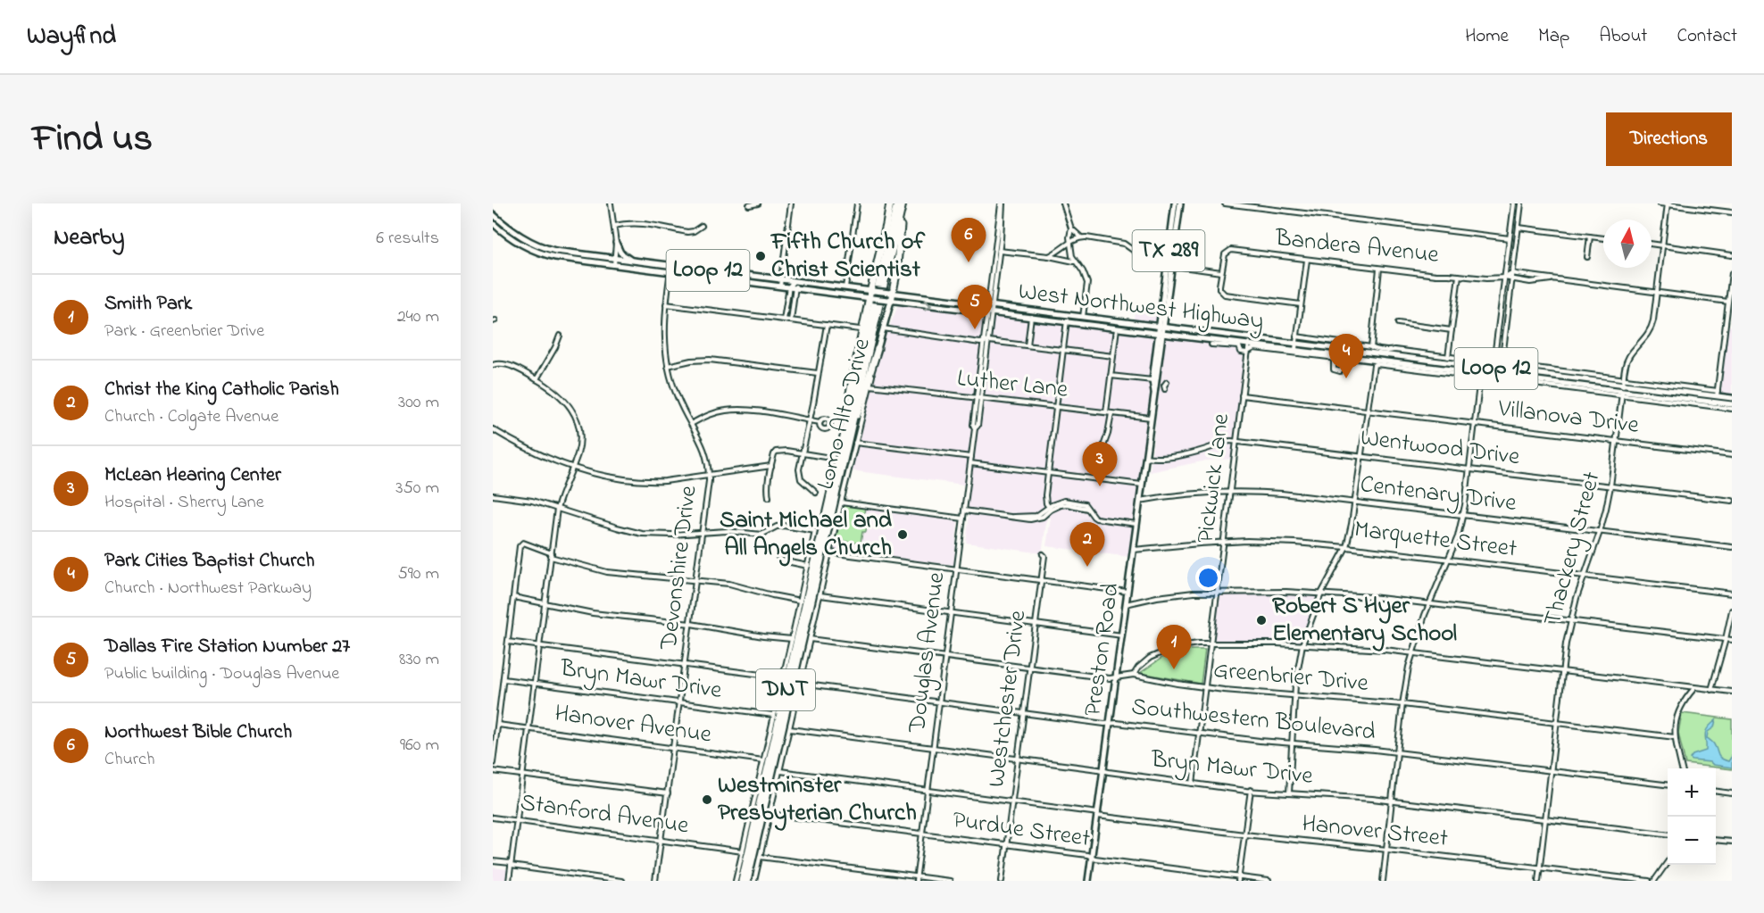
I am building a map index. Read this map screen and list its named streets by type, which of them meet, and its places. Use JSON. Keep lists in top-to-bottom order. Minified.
{"streets":{"highway":["DNT"],"main road":["TX 289","Loop 12","West Northwest Highway","Lomo Alto Drive","Preston Road"],"street":["Bandera Avenue","Luther Lane","Villanova Drive","Wentwood Drive","Pickwick Lane","Centenary Drive","Marquette Street","Thackery Street","Devonshire Drive","Douglas Avenue","Greenbrier Drive","Bryn Mawr Drive","Westchester Drive","Southwestern Boulevard","Hanover Avenue","Stanford Avenue","Purdue Street","Hanover Street"]},"crossings":[["Bandera Avenue","Thackery Street"],["West Northwest Highway","Lomo Alto Drive"],["West Northwest Highway","Pickwick Lane"],["West Northwest Highway","Thackery Street"],["West Northwest Highway","Devonshire Drive"],["West Northwest Highway","Preston Road"],["West Northwest Highway","Douglas Avenue"],["Luther Lane","Lomo Alto Drive"],["Luther Lane","Preston Road"],["Luther Lane","Douglas Avenue"],["Lomo Alto Drive","Greenbrier Drive"],["Lomo Alto Drive","Bryn Mawr Drive"],["Lomo Alto Drive","Southwestern Boulevard"],["Lomo Alto Drive","Purdue Street"],["Lomo Alto Drive","Hanover Street"],["Villanova Drive","Pickwick Lane"],["Villanova Drive","Thackery Street"],["Wentwood Drive","Pickwick Lane"],["Wentwood Drive","Thackery Street"],["Wentwood Drive","Preston Road"],["Pickwick Lane","Centenary Drive"],["Pickwick Lane","Marquette Street"],["Pickwick Lane","Greenbrier Drive"],["Pickwick Lane","Bryn Mawr Drive"],["Pickwick Lane","Southwestern Boulevard"],["Centenary Drive","Thackery Street"],["Centenary Drive","Preston Road"],["Marquette Street","Thackery Street"],["Marquette Street","Preston Road"],["Thackery Street","Greenbrier Drive"],["Thackery Street","Bryn Mawr Drive"],["Thackery Street","Southwestern Boulevard"],["Thackery Street","Hanover Street"],["Devonshire Drive","Bryn Mawr Drive"],["Devonshire Drive","Hanover Avenue"],["Devonshire Drive","Stanford Avenue"],["Preston Road","Greenbrier Drive"],["Preston Road","Bryn Mawr Drive"],["Preston Road","Southwestern Boulevard"],["Preston Road","Purdue Street"],["Preston Road","Hanover Street"],["Douglas Avenue","Greenbrier Drive"],["Douglas Avenue","Bryn Mawr Drive"],["Douglas Avenue","Southwestern Boulevard"],["Douglas Avenue","Purdue Street"],["Douglas Avenue","Hanover Street"],["Greenbrier Drive","Westchester Drive"],["Bryn Mawr Drive","Westchester Drive"],["Westchester Drive","Southwestern Boulevard"],["Westchester Drive","Purdue Street"],["Westchester Drive","Hanover Street"]],"places":["Fifth Church of Christ Scientist","Saint Michael and All Angels Church","Robert S Hyer Elementary School","Westminster Presbyterian Church"],"north":"top","page":{"header":"Wayfind","nav":["Home","Map","About","Contact"],"title":"Find us","buttons":"Directions","heading":["Nearby","6 results"],"pins":["6","5","4","3","2","1"],"list":[{"mark":"1","name":"Smith Park","note":"Park · Greenbrier Drive","value":"240 m"},{"mark":"2","name":"Christ the King Catholic Parish","note":"Church · Colgate Avenue","value":"300 m"},{"mark":"3","name":"McLean Hearing Center","note":"Hospital · Sherry Lane","value":"350 m"},{"mark":"4","name":"Park Cities Baptist Church","note":"Church · Northwest Parkway","value":"590 m"},{"mark":"5","name":"Dallas Fire Station Number 27","note":"Public building · Douglas Avenue","value":"830 m"},{"mark":"6","name":"Northwest Bible Church","note":"Church","value":"960 m"}],"map_buttons":["+","−"]}}
